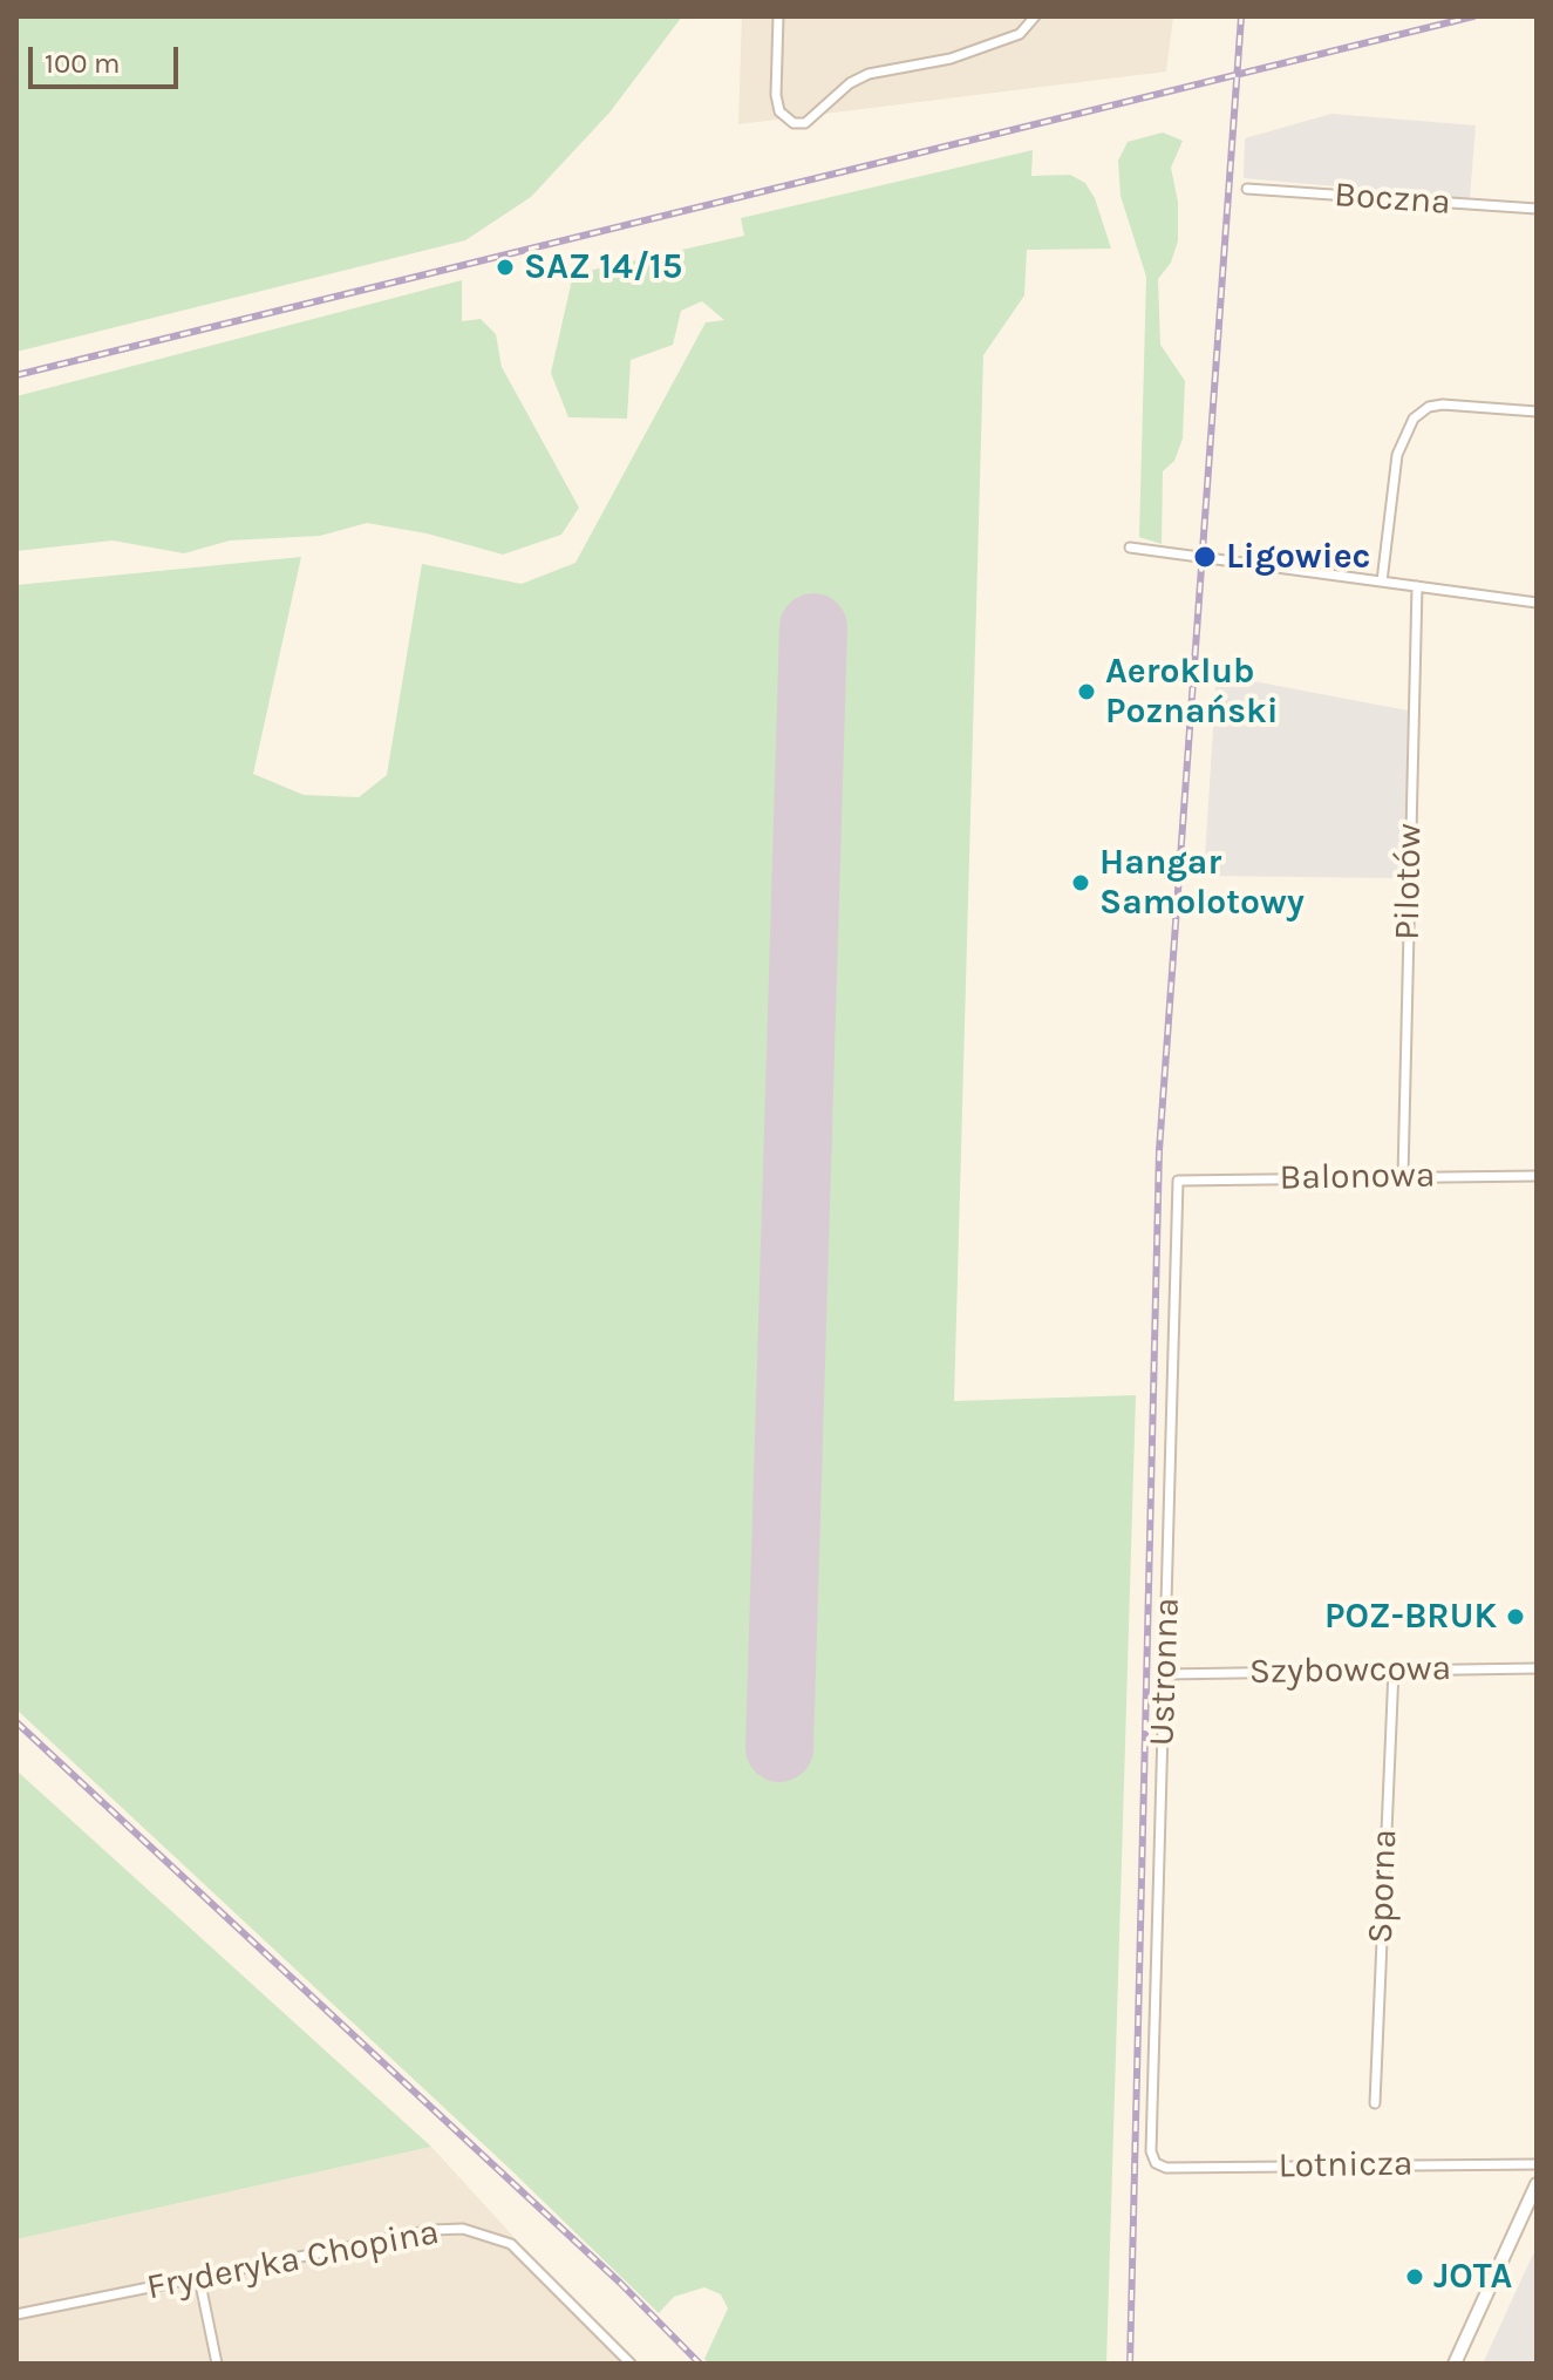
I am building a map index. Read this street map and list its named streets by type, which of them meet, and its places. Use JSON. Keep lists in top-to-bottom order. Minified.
{"streets":{"street":["Boczna","Pilotów","Balonowa","Szybowcowa","Ustronna","Sporna","Lotnicza","Fryderyka Chopina"]},"crossings":[["Pilotów","Balonowa"],["Balonowa","Ustronna"],["Szybowcowa","Ustronna"],["Szybowcowa","Sporna"],["Ustronna","Lotnicza"]],"places":["SAZ 14/15","Ligowiec","Aeroklub Poznański","Hangar Samolotowy","POZ-BRUK","JOTA"],"scale_bar":"100 m"}
